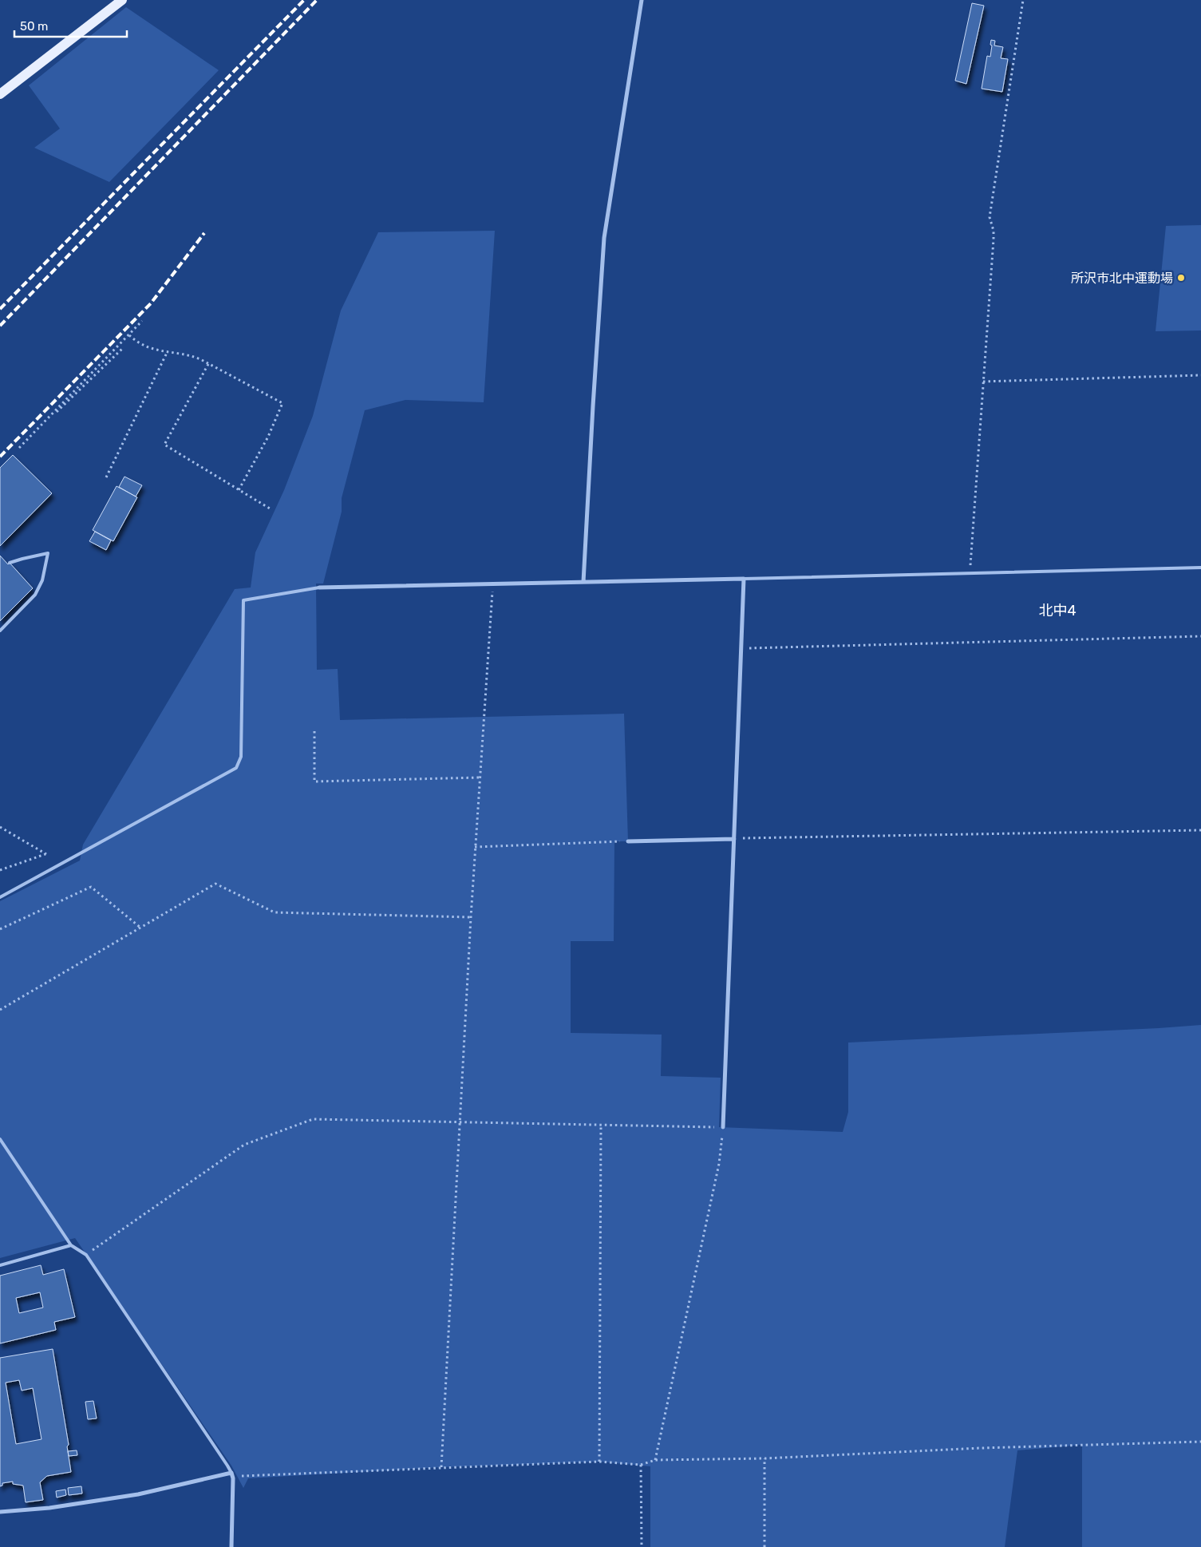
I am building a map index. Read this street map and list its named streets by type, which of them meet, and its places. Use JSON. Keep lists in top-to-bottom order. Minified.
{"districts":["北中4"],"places":["所沢市北中運動場"],"scale_bar":"50 m"}
